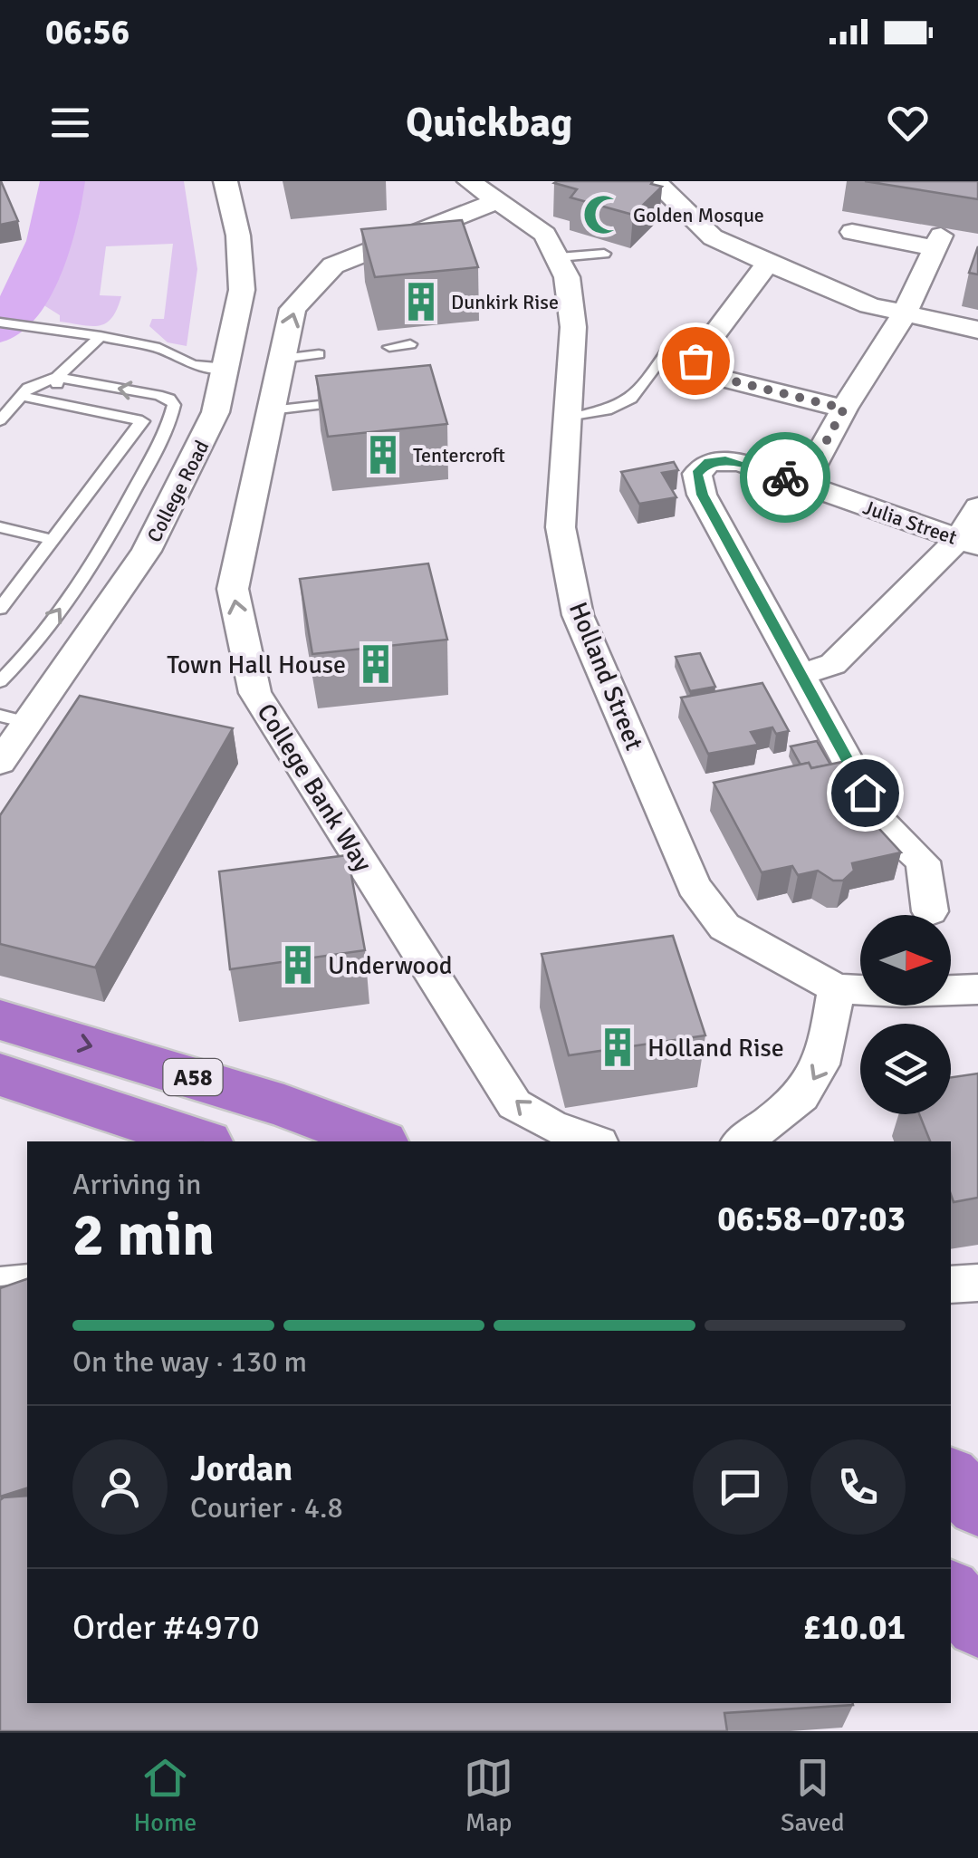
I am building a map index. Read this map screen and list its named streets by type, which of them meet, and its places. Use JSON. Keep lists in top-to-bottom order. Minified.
{"streets":{"highway":["A58"],"street":["College Road","Julia Street","Holland Street","College Bank Way"]},"crossings":[["Holland Street","College Bank Way"]],"places":{"mosque":["Golden Mosque"],"building":["Dunkirk Rise","Tentercroft","Town Hall House","Underwood","Holland Rise"]},"north":"right","page":{"status":"06:56","header":"Quickbag","heading":["2 min","Arriving in","06:58–07:03"],"panel":["Jordan","Courier · 4.8","Order #4970","£10.01"],"bar":"On the way · 130 m","tabs":["Home","Map","Saved"]}}
